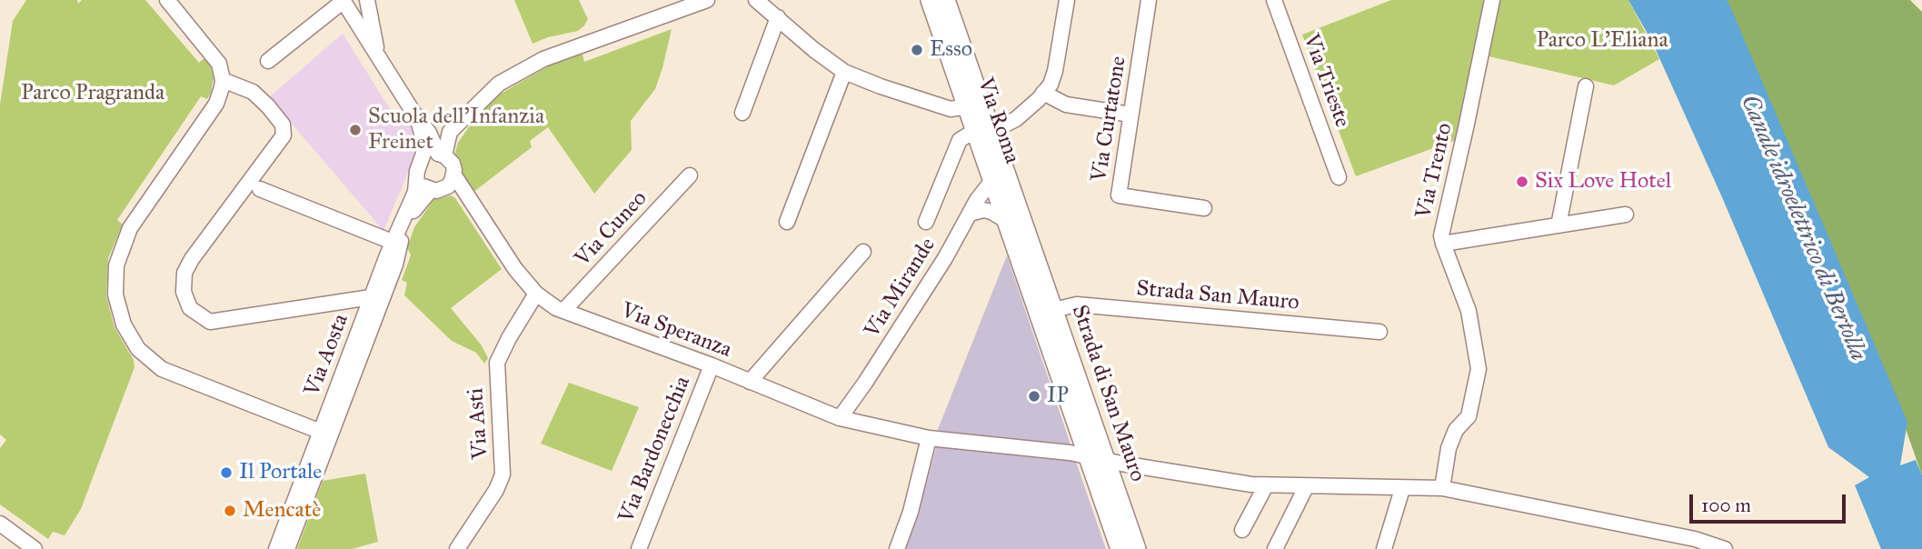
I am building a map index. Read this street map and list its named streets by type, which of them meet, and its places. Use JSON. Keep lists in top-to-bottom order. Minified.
{"streets":{"main road":["Via Roma","Strada di San Mauro"],"street":["Via Trieste","Via Curtatone","Via Trento","Via Cuneo","Via Mirande","Strada San Mauro","Via Speranza","Via Aosta","Via Asti","Via Bardonecchia"]},"crossings":[["Via Roma","Via Mirande"],["Via Roma","Strada di San Mauro"],["Via Cuneo","Via Speranza"],["Via Mirande","Via Speranza"],["Strada San Mauro","Strada di San Mauro"],["Via Speranza","Via Aosta"],["Via Speranza","Strada di San Mauro"],["Via Speranza","Via Asti"],["Via Speranza","Via Bardonecchia"]],"water":["Canale idroelettrico di Bertolla"],"parks":["Parco L'Eliana","Parco Pragranda"],"places":["Esso","Scuola dell'Infanzia Freinet","Six Love Hotel","IP","Il Portale","Mencatè"],"scale_bar":"100 m"}
